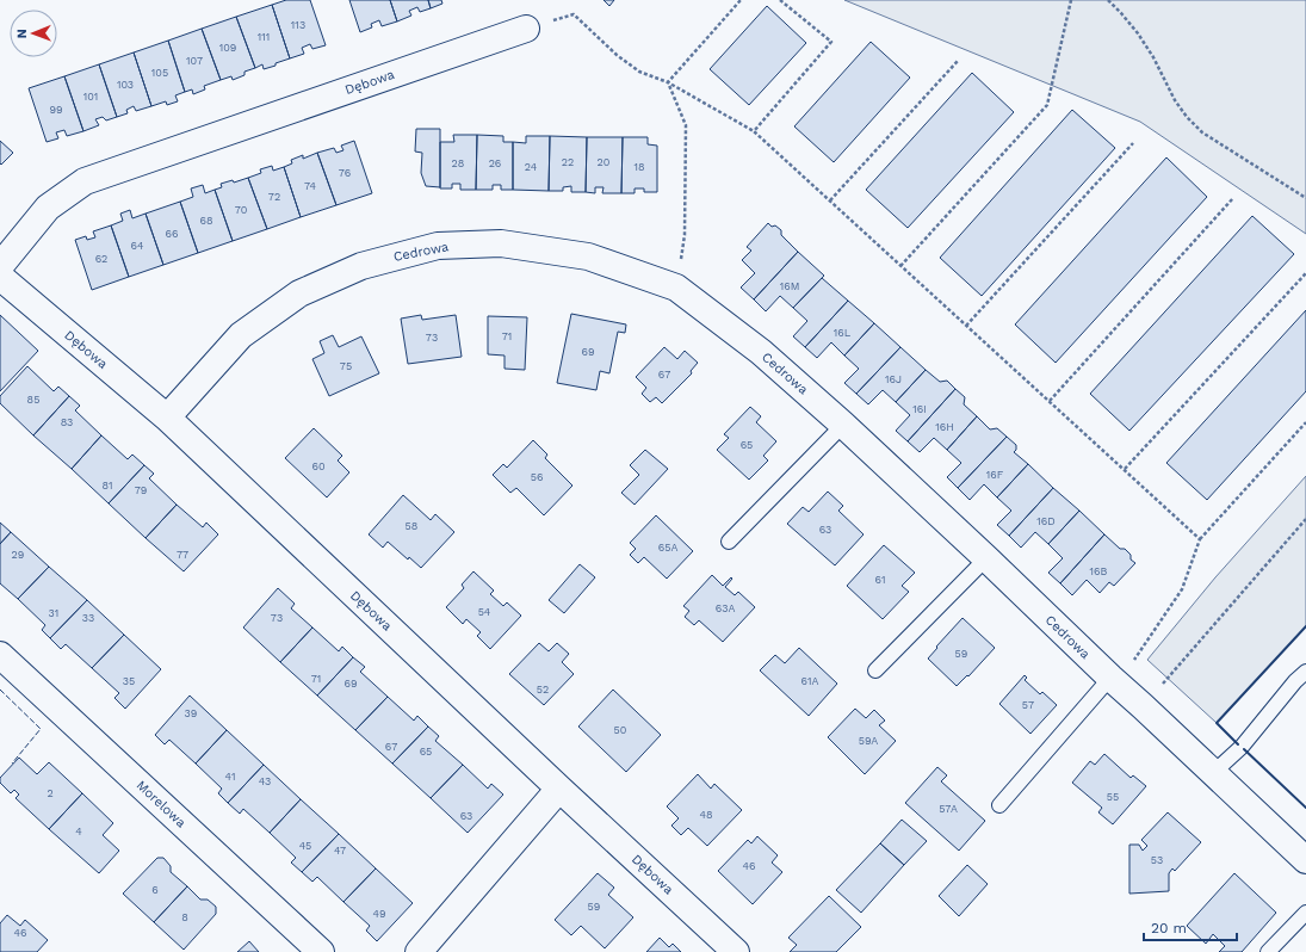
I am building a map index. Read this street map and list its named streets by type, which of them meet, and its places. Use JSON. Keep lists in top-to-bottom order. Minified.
{"streets":{"street":["Dębowa","Cedrowa","Morelowa"]},"crossings":[["Dębowa","Cedrowa"]],"house_numbers":["113","111","109","107","105","103","101","99","22","20","28","26","24","18","76","74","72","70","68","66","64","62","16M","16L","71","73","69","75","67","16J","85","16I","83","16H","65","60","16F","56","81","79","16D","58","63","65A","29","77","16B","61","63A","54","31","33","73","59","71","35","61A","69","52","57","39","50","59A","67","65","41","43","2","55","57A","48","63","4","45","47","53","46","6","59","49","8","46"],"scale_bar":"20 m","north":"left"}
